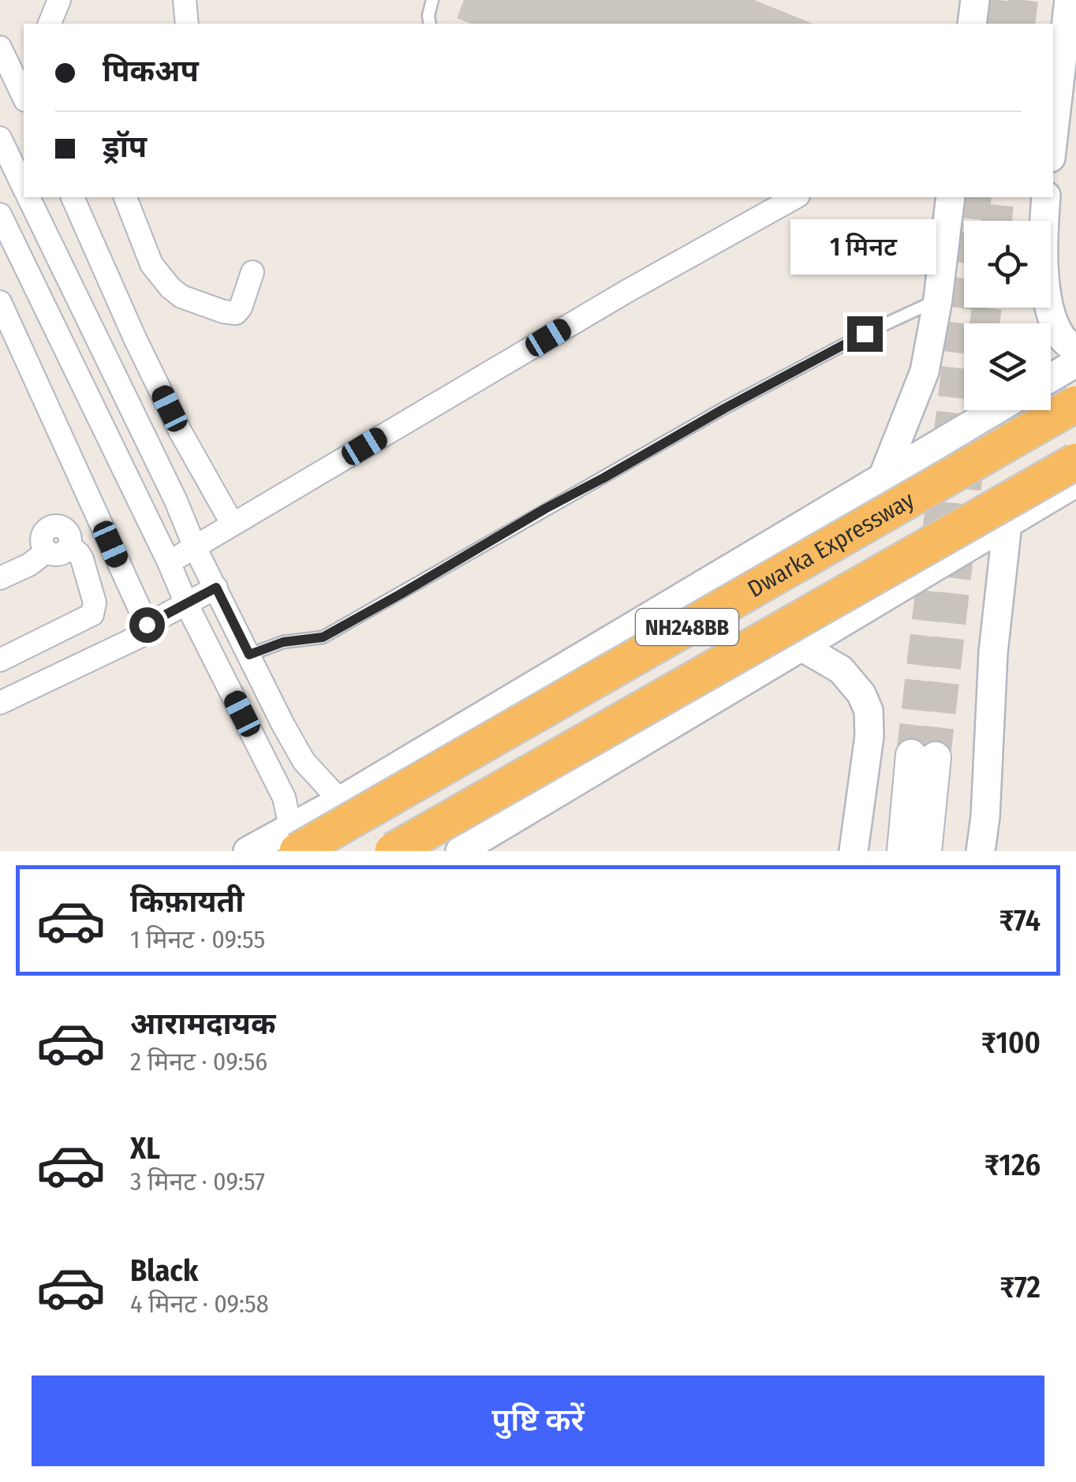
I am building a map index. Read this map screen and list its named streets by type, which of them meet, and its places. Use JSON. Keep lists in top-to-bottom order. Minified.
{"streets":{"highway":["Dwarka Expressway","NH248BB"]},"page":{"banner":["पिकअप","ड्रॉप"],"bubble":"1 मिनट","list":[{"name":"किफ़ायती","note":"1 मिनट · 09:55","value":"₹74"},{"name":"आरामदायक","note":"2 मिनट · 09:56","value":"₹100"},{"name":"XL","note":"3 मिनट · 09:57","value":"₹126"},{"name":"Black","note":"4 मिनट · 09:58","value":"₹72"}],"buttons":"पुष्टि करें"}}
